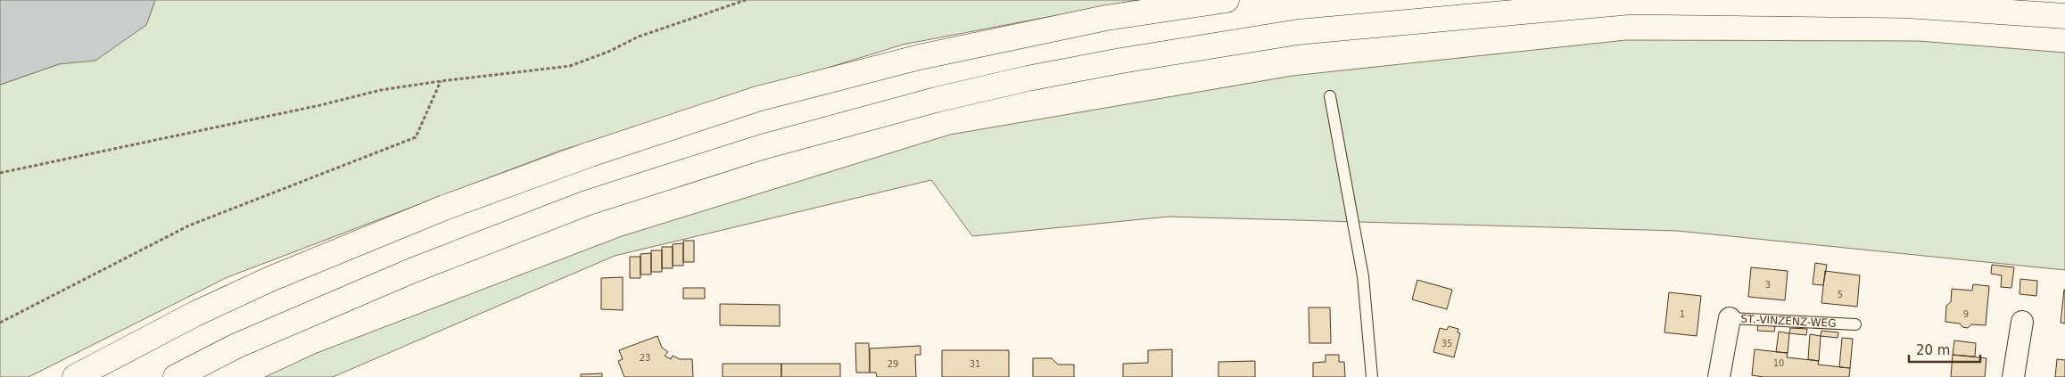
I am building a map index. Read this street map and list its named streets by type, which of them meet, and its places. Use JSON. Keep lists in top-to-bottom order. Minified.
{"streets":{"street":["ST.-VINZENZ-WEG"]},"house_numbers":["3","5","1","9","35","23","10","29","31"],"scale_bar":"20 m"}
